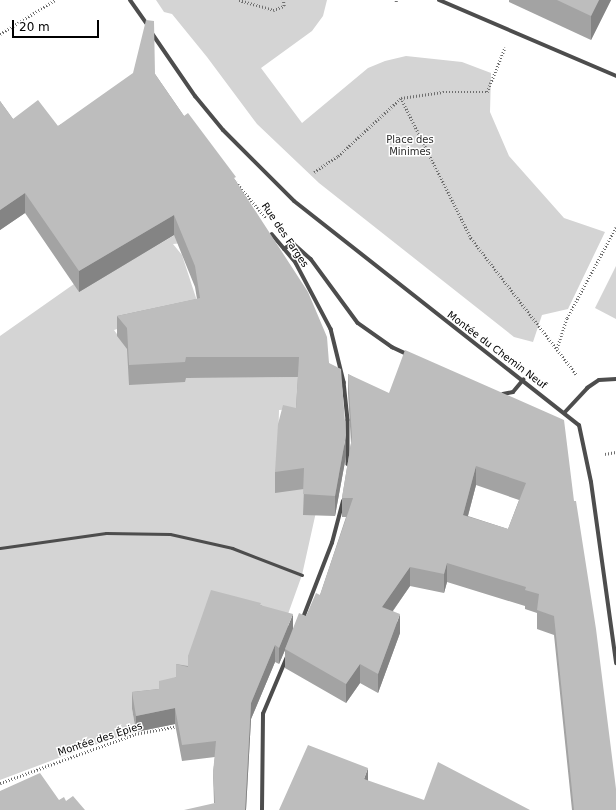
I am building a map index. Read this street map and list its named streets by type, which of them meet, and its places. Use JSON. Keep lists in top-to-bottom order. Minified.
{"streets":{"street":["Rue des Farges","Montée du Chemin Neuf"],"path":["Montée des Épies"]},"parks":["Place des Minimes"],"scale_bar":"20 m"}
